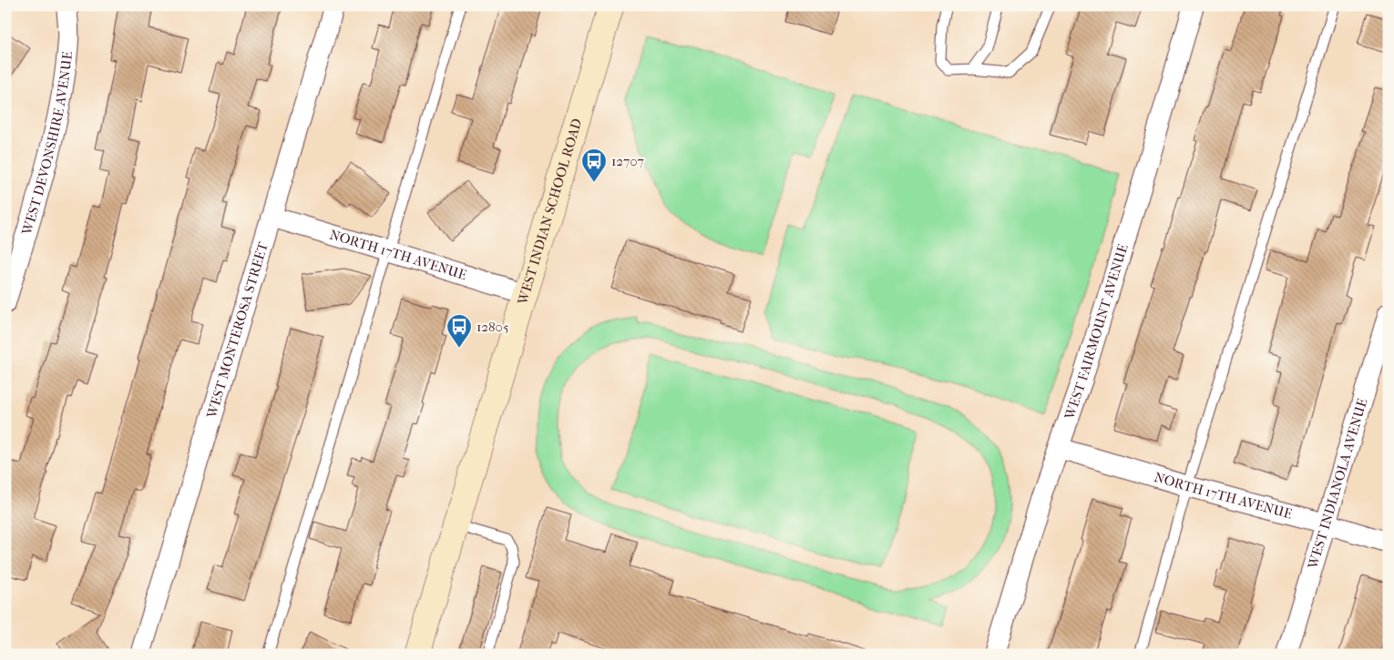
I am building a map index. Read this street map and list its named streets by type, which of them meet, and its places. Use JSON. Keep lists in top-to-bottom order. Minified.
{"streets":{"main road":["WEST INDIAN SCHOOL ROAD"],"street":["WEST DEVONSHIRE AVENUE","NORTH 17TH AVENUE","WEST MONTEROSA STREET","WEST FAIRMOUNT AVENUE","WEST INDIANOLA AVENUE"]},"crossings":[["WEST INDIAN SCHOOL ROAD","NORTH 17TH AVENUE"],["NORTH 17TH AVENUE","WEST MONTEROSA STREET"],["NORTH 17TH AVENUE","WEST FAIRMOUNT AVENUE"],["NORTH 17TH AVENUE","WEST INDIANOLA AVENUE"]],"places":{"bus stop":["12707","12805"]}}
